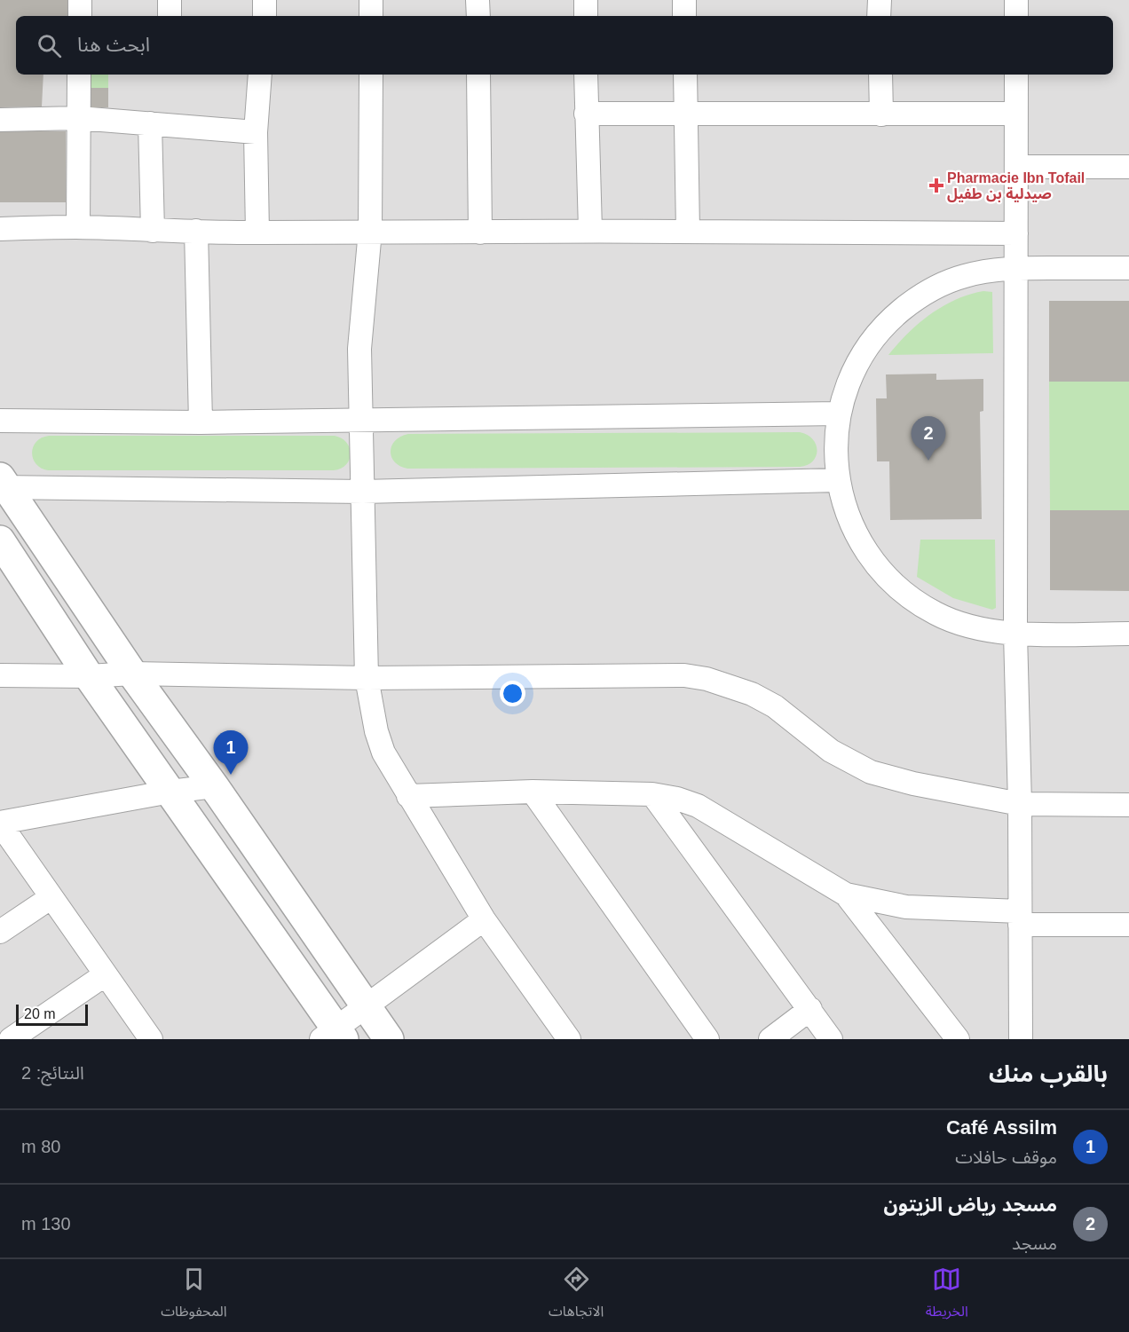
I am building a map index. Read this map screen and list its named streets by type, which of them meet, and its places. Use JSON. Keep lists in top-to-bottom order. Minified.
{"places":{"health":["Pharmacie Ibn Tofail صيدلية بن طفيل"]},"scale_bar":"20 m","page":{"search":"ابحث هنا","pins":["2","1"],"scale":"20 m","heading":["بالقرب منك","النتائج: 2"],"list":[{"mark":"1","name":"Café Assilm","note":"موقف حافلات","value":"80 m"},{"mark":"2","name":"مسجد رياض الزيتون","note":"مسجد","value":"130 m"}],"nav":["الخريطة","الاتجاهات","المحفوظات"]}}
